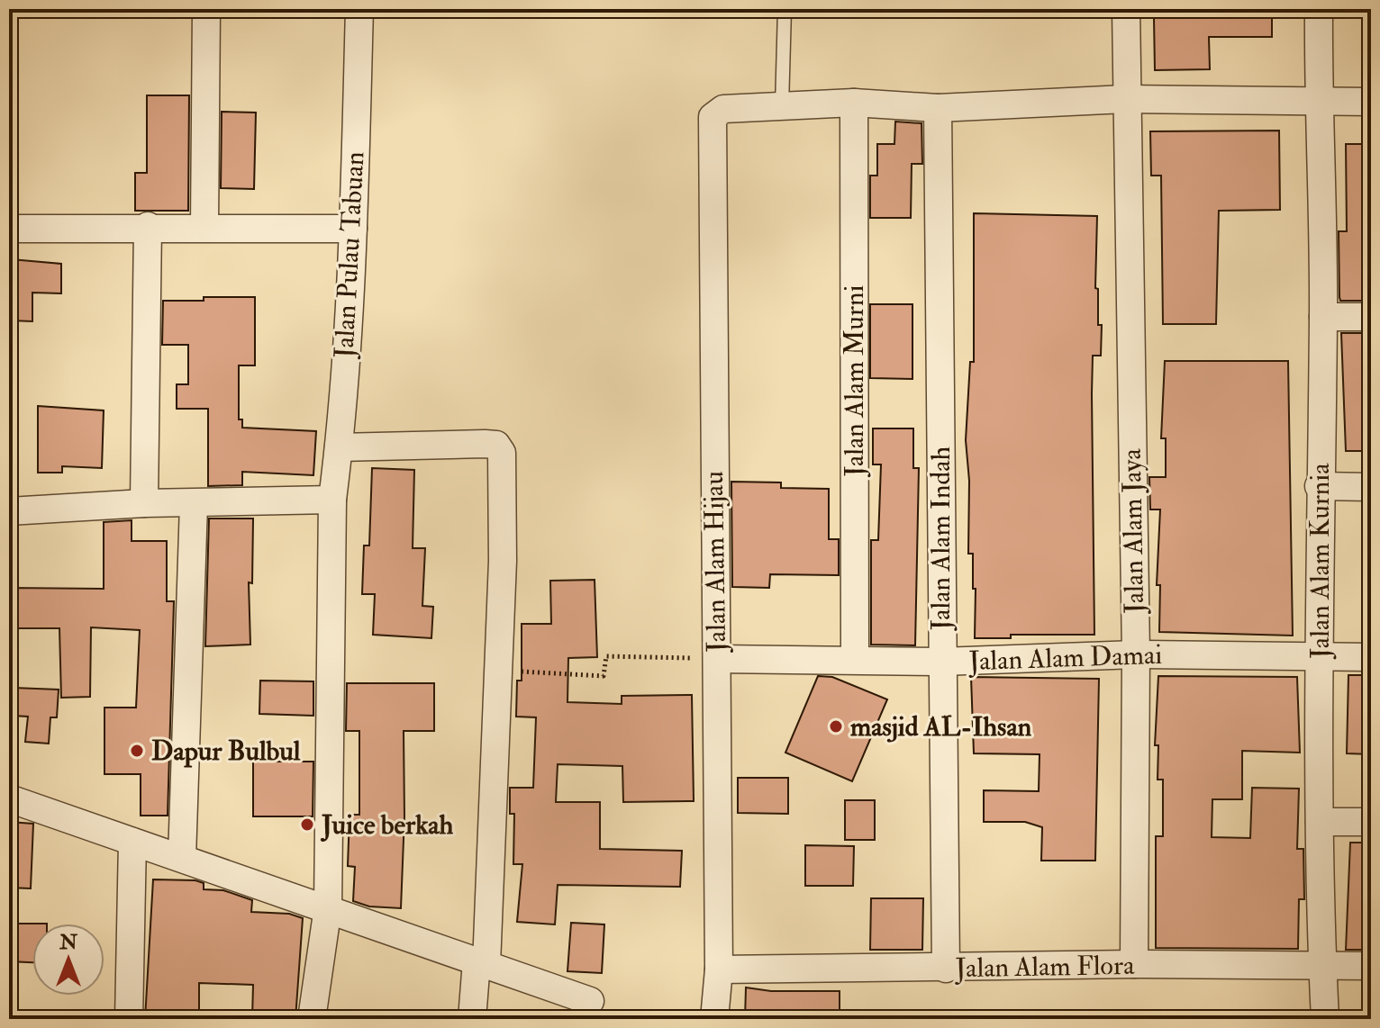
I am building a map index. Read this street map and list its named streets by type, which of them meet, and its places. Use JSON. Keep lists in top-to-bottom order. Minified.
{"streets":{"street":["Jalan Pulau Tabuan","Jalan Alam Murni","Jalan Alam Jaya","Jalan Alam Indah","Jalan Alam Kurnia","Jalan Alam Hijau","Jalan Alam Damai","Jalan Alam Flora"]},"crossings":[["Jalan Alam Murni","Jalan Alam Damai"],["Jalan Alam Jaya","Jalan Alam Damai"],["Jalan Alam Jaya","Jalan Alam Flora"],["Jalan Alam Indah","Jalan Alam Damai"],["Jalan Alam Indah","Jalan Alam Flora"],["Jalan Alam Kurnia","Jalan Alam Damai"],["Jalan Alam Kurnia","Jalan Alam Flora"],["Jalan Alam Hijau","Jalan Alam Damai"],["Jalan Alam Hijau","Jalan Alam Flora"]],"places":["masjid AL-Ihsan","Dapur Bulbul","Juice berkah"],"north":"top"}
